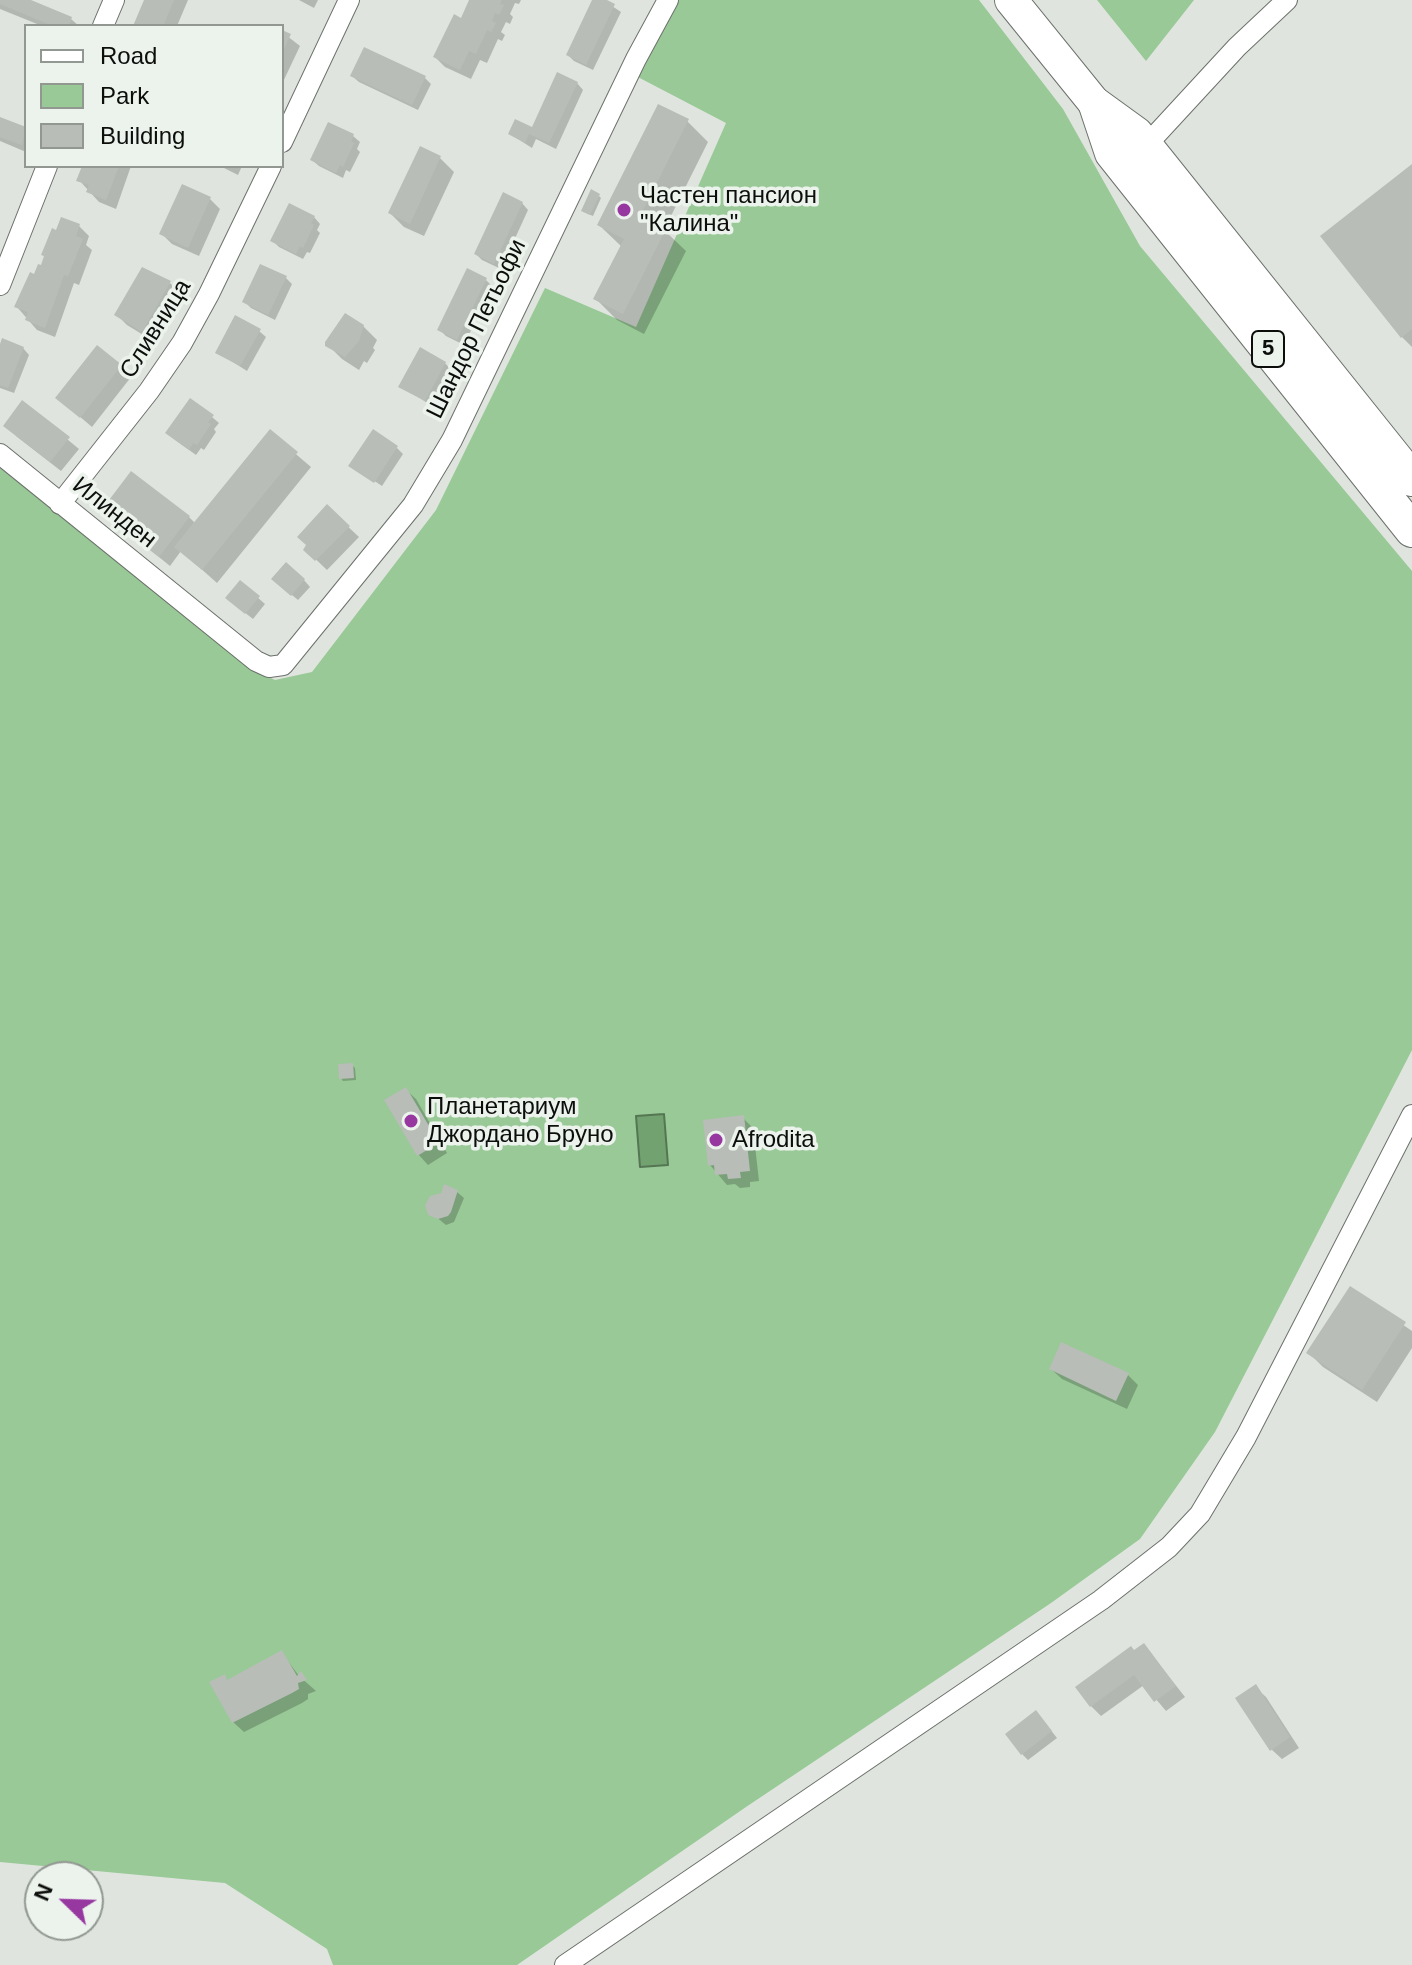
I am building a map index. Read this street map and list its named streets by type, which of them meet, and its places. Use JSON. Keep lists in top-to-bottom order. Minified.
{"streets":{"highway":["5"],"street":["Сливница","Шандор Петьофи","Илинден"]},"crossings":[["Сливница","Илинден"],["Шандор Петьофи","Илинден"]],"places":["Частен пансион \"Калина\"","Планетариум Джордано Бруно","Afrodita"],"legend":["Road","Park","Building"],"north":"top left"}
